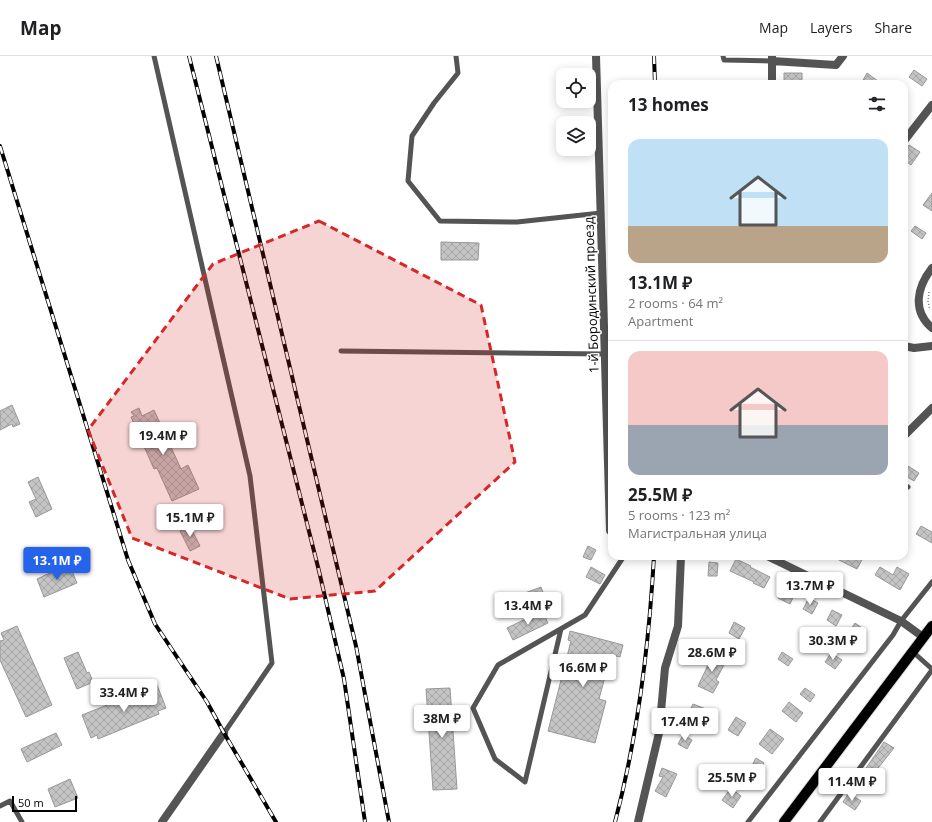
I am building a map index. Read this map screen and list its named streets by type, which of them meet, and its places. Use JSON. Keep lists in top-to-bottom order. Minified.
{"streets":{"street":["1-й Бородинский проезд"]},"scale_bar":"50 m","page":{"header":"Map","nav":["Map","Layers","Share"],"heading":"13 homes","list":[{"name":"13.1M ₽","note":"2 rooms · 64 m² · Apartment"},{"name":"25.5M ₽","note":"5 rooms · 123 m² · Магистральная улица"}],"price":["19.4M ₽","15.1M ₽","13.1M ₽","13.7M ₽","13.4M ₽","30.3M ₽","28.6M ₽","16.6M ₽","33.4M ₽","38M ₽","17.4M ₽","25.5M ₽","11.4M ₽"],"scale":"50 m"}}
